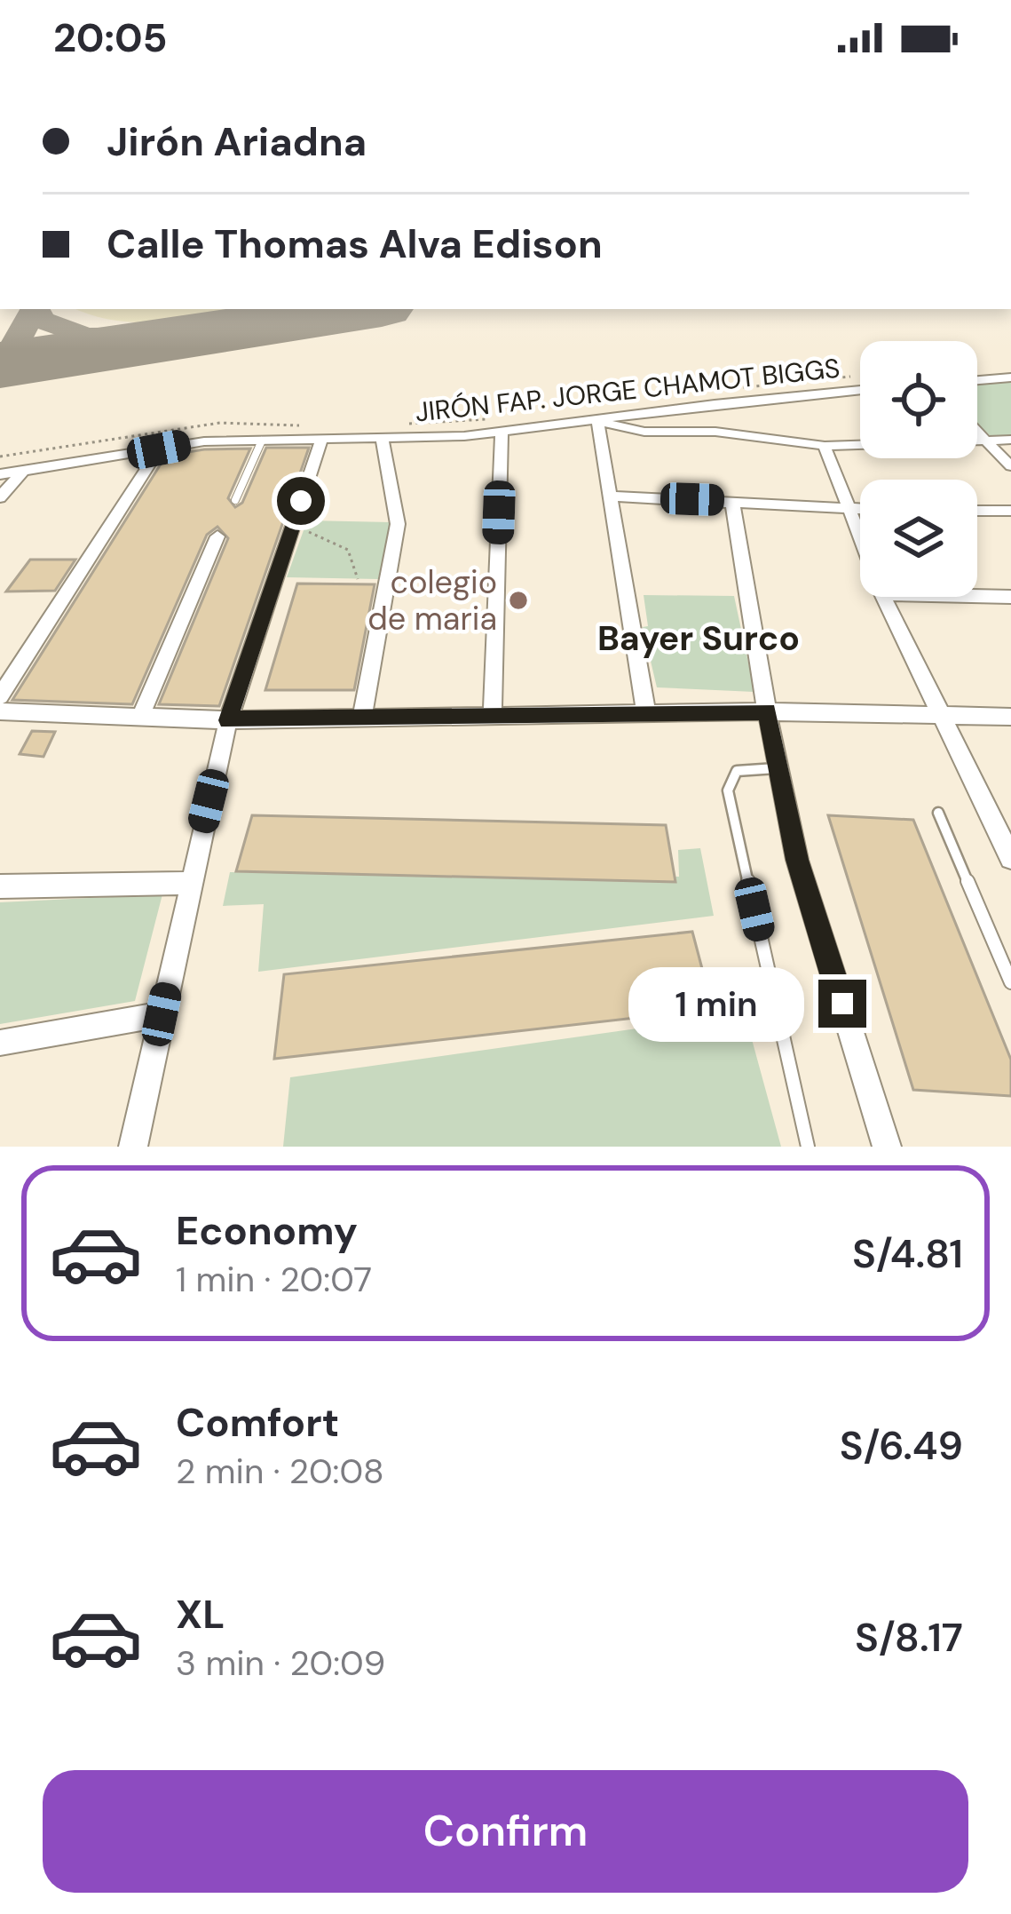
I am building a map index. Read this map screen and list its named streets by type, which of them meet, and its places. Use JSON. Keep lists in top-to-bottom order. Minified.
{"streets":{"street":["JIRÓN FAP. JORGE CHAMOT BIGGS"]},"districts":["Bayer Surco"],"places":["colegio de maria"],"page":{"status":"20:05","banner":["Jirón Ariadna","Calle Thomas Alva Edison"],"bubble":"1 min","list":[{"name":"Economy","note":"1 min · 20:07","value":"S/4.81"},{"name":"Comfort","note":"2 min · 20:08","value":"S/6.49"},{"name":"XL","note":"3 min · 20:09","value":"S/8.17"}],"buttons":"Confirm"}}
